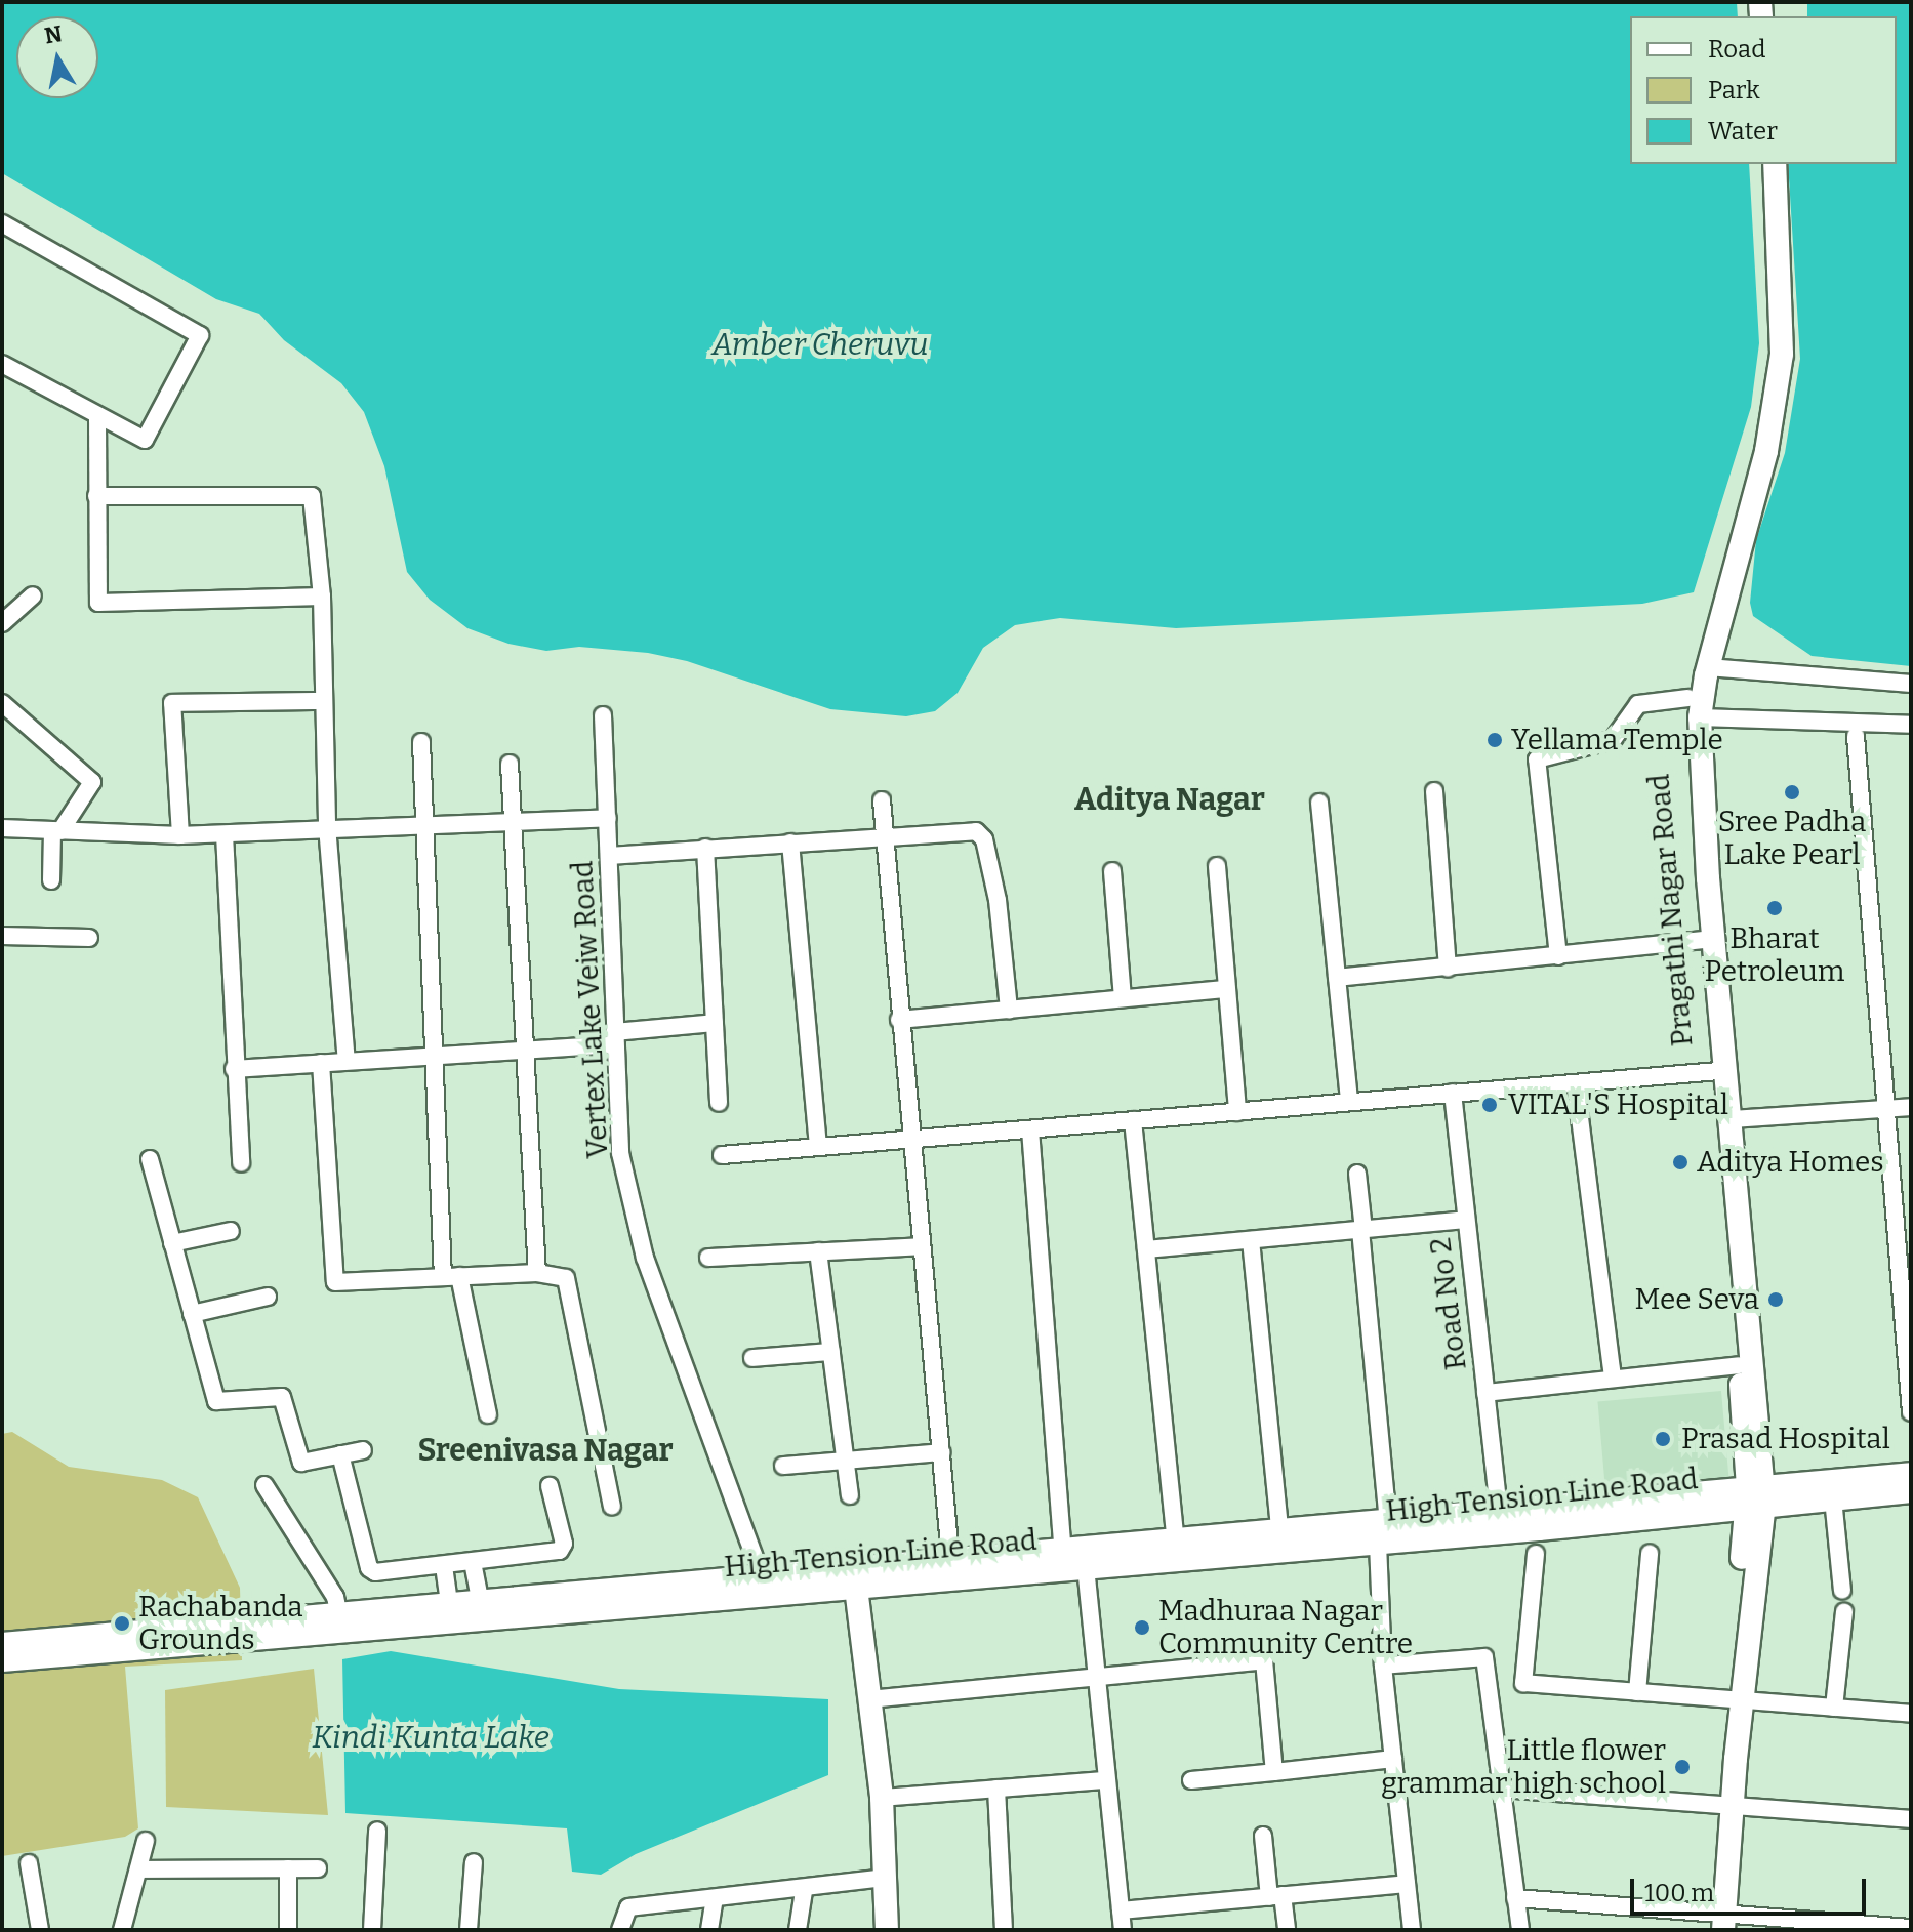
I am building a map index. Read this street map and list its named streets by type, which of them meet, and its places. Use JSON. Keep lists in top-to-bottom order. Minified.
{"streets":{"main road":["Pragathi Nagar Road","High Tension Line Road"],"street":["Vertex Lake Veiw Road","Road No 2"]},"crossings":[["Pragathi Nagar Road","High Tension Line Road"],["Vertex Lake Veiw Road","High Tension Line Road"],["Road No 2","High Tension Line Road"]],"districts":["Aditya Nagar","Sreenivasa Nagar"],"water":["Amber Cheruvu","Kindi Kunta Lake"],"places":["Yellama Temple","Sree Padha Lake Pearl","Bharat Petroleum","VITAL'S Hospital","Aditya Homes","Mee Seva","Prasad Hospital","Rachabanda Grounds","Madhuraa Nagar Community Centre","Little flower grammar high school"],"legend":["Road","Park","Water"],"scale_bar":"100 m","north":"top"}
